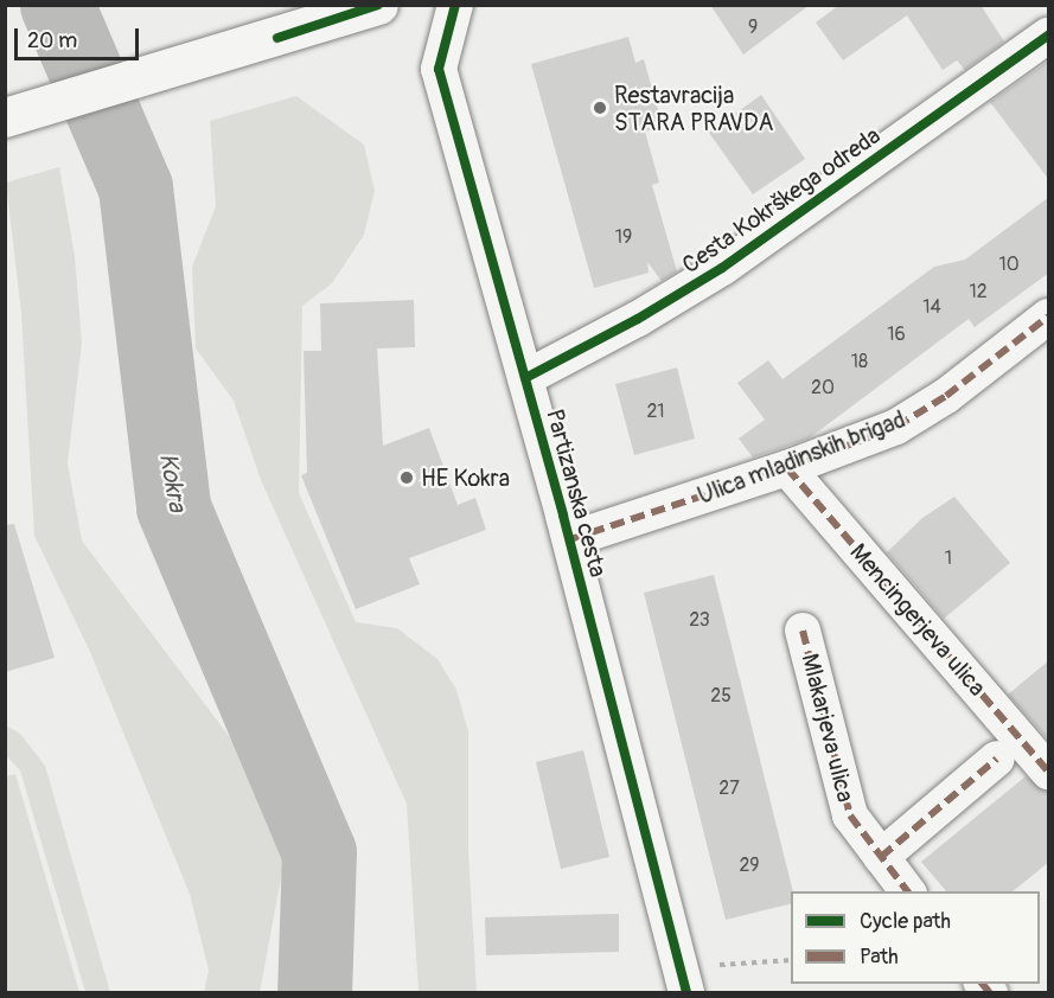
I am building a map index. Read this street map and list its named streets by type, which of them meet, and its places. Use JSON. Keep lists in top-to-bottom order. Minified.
{"streets":{"street":["Cesta Kokrškega odreda","Ulica mladinskih brigad","Partizanska cesta","Mencingerjeva ulica","Mlakarjeva ulica"]},"crossings":[["Cesta Kokrškega odreda","Partizanska cesta"],["Ulica mladinskih brigad","Partizanska cesta"],["Ulica mladinskih brigad","Mencingerjeva ulica"]],"water":["Kokra"],"places":["Restavracija STARA PRAVDA","HE Kokra"],"house_numbers":["9","19","10","12","14","16","18","20","21","1","23","25","27","29"],"legend":["Cycle path","Path"],"scale_bar":"20 m"}
